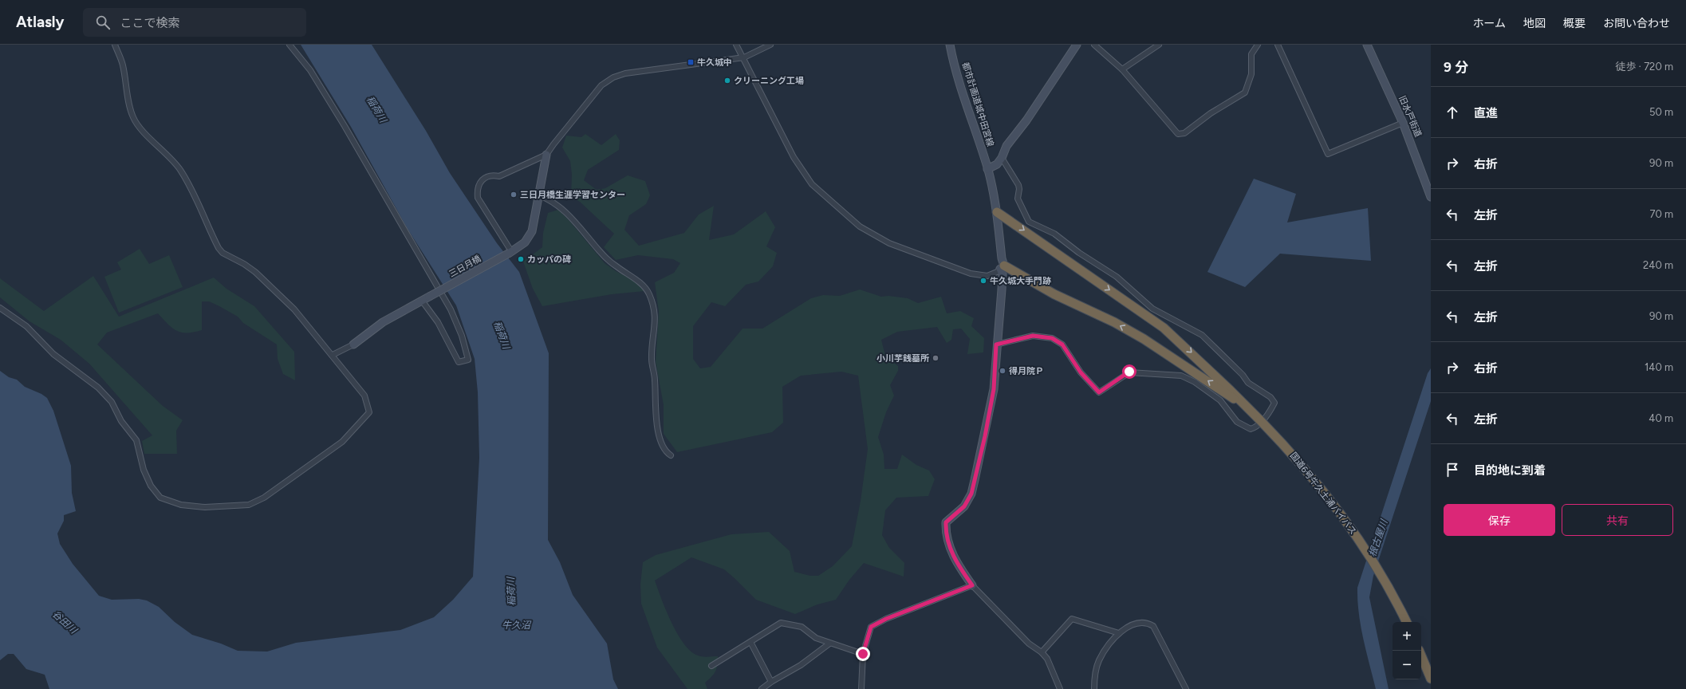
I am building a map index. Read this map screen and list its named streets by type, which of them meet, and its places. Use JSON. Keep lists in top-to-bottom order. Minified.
{"streets":{"highway":["国道6号牛久土浦バイパス"],"street":["都市計画道城中田宮線","旧水戸街道","三日月橋"]},"water":["稲荷川","根古屋川","谷田川","牛久沼"],"places":{"transit":["牛久城中"],"other":["クリーニング工場","三日月橋生涯学習センター","カッパの碑","牛久城大手門跡","小川芋銭墓所","得月院Ｐ"]},"page":{"header":"Atlasly","search":"ここで検索","nav":["ホーム","地図","概要","お問い合わせ"],"heading":["9 分","徒歩 · 720 m"],"list":[["直進","50 m"],["右折","90 m"],["左折","70 m"],["左折","240 m"],["左折","90 m"],["右折","140 m"],["左折","40 m"],"目的地に到着"],"buttons":["保存","共有"],"map_buttons":["+","−"]}}
